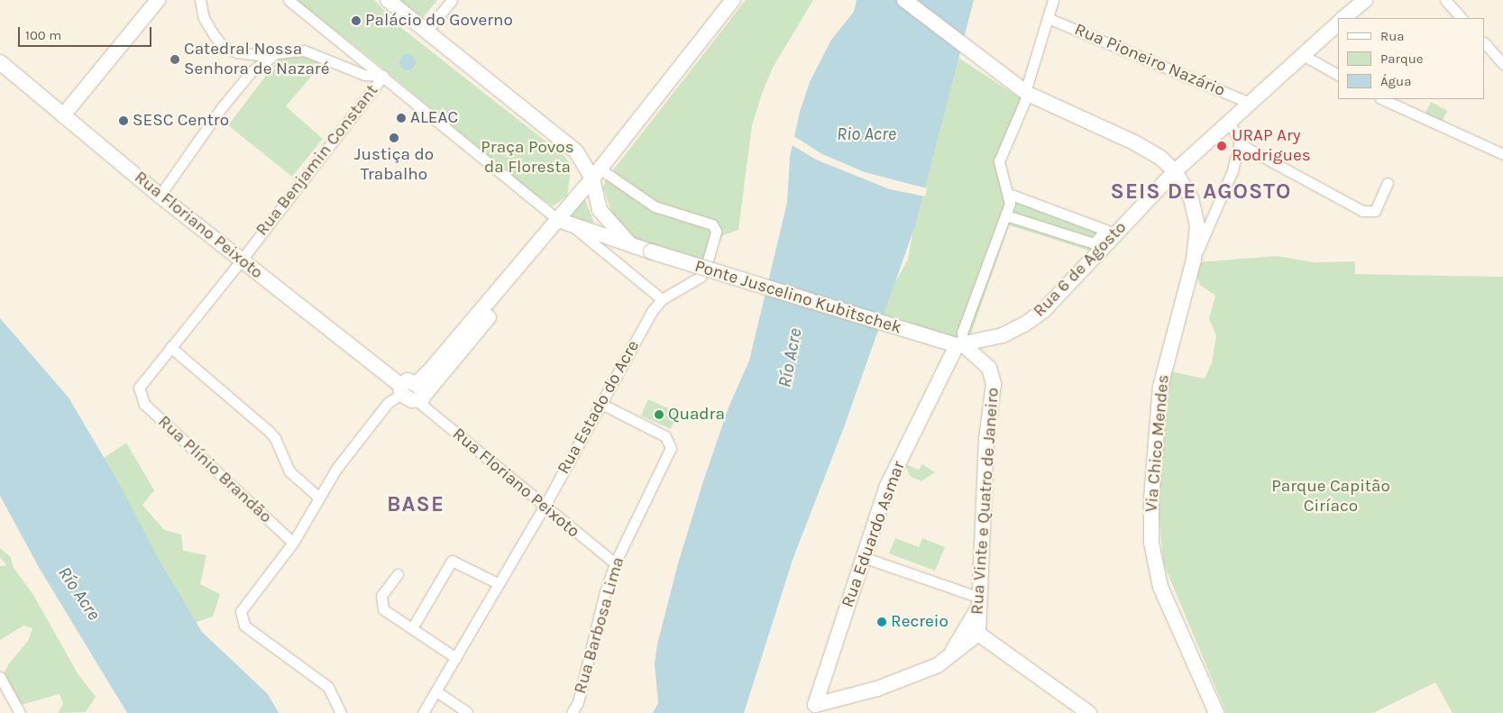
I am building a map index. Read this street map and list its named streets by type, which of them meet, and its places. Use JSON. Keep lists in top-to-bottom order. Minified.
{"streets":{"main road":["Rua Floriano Peixoto","Rua 6 de Agosto","Ponte Juscelino Kubitschek","Via Chico Mendes","Rua Vinte e Quatro de Janeiro","Rua Eduardo Asmar"],"street":["Rua Pioneiro Nazário","Rua Benjamin Constant","Rua Estado do Acre","Rua Plínio Brandão","Rua Barbosa Lima"]},"crossings":[["Rua Pioneiro Nazário","Rua 6 de Agosto"],["Rua Benjamin Constant","Rua Floriano Peixoto"],["Rua Benjamin Constant","Rua Plínio Brandão"],["Rua Floriano Peixoto","Rua Estado do Acre"],["Rua Floriano Peixoto","Rua Barbosa Lima"],["Rua 6 de Agosto","Ponte Juscelino Kubitschek"],["Rua 6 de Agosto","Via Chico Mendes"],["Rua 6 de Agosto","Rua Vinte e Quatro de Janeiro"],["Rua 6 de Agosto","Rua Eduardo Asmar"],["Ponte Juscelino Kubitschek","Rua Vinte e Quatro de Janeiro"],["Ponte Juscelino Kubitschek","Rua Eduardo Asmar"],["Rua Estado do Acre","Rua Barbosa Lima"],["Rua Vinte e Quatro de Janeiro","Rua Eduardo Asmar"]],"districts":["SEIS DE AGOSTO","BASE"],"water":["Rio Acre","Río Acre"],"parks":["Praça Povos da Floresta","Parque Capitão Ciríaco"],"places":["Palácio do Governo","Catedral Nossa Senhora de Nazaré","ALEAC","SESC Centro","Justiça do Trabalho","URAP Ary Rodrigues","Quadra","Recreio"],"legend":["Rua","Parque","Água"],"scale_bar":"100 m"}
